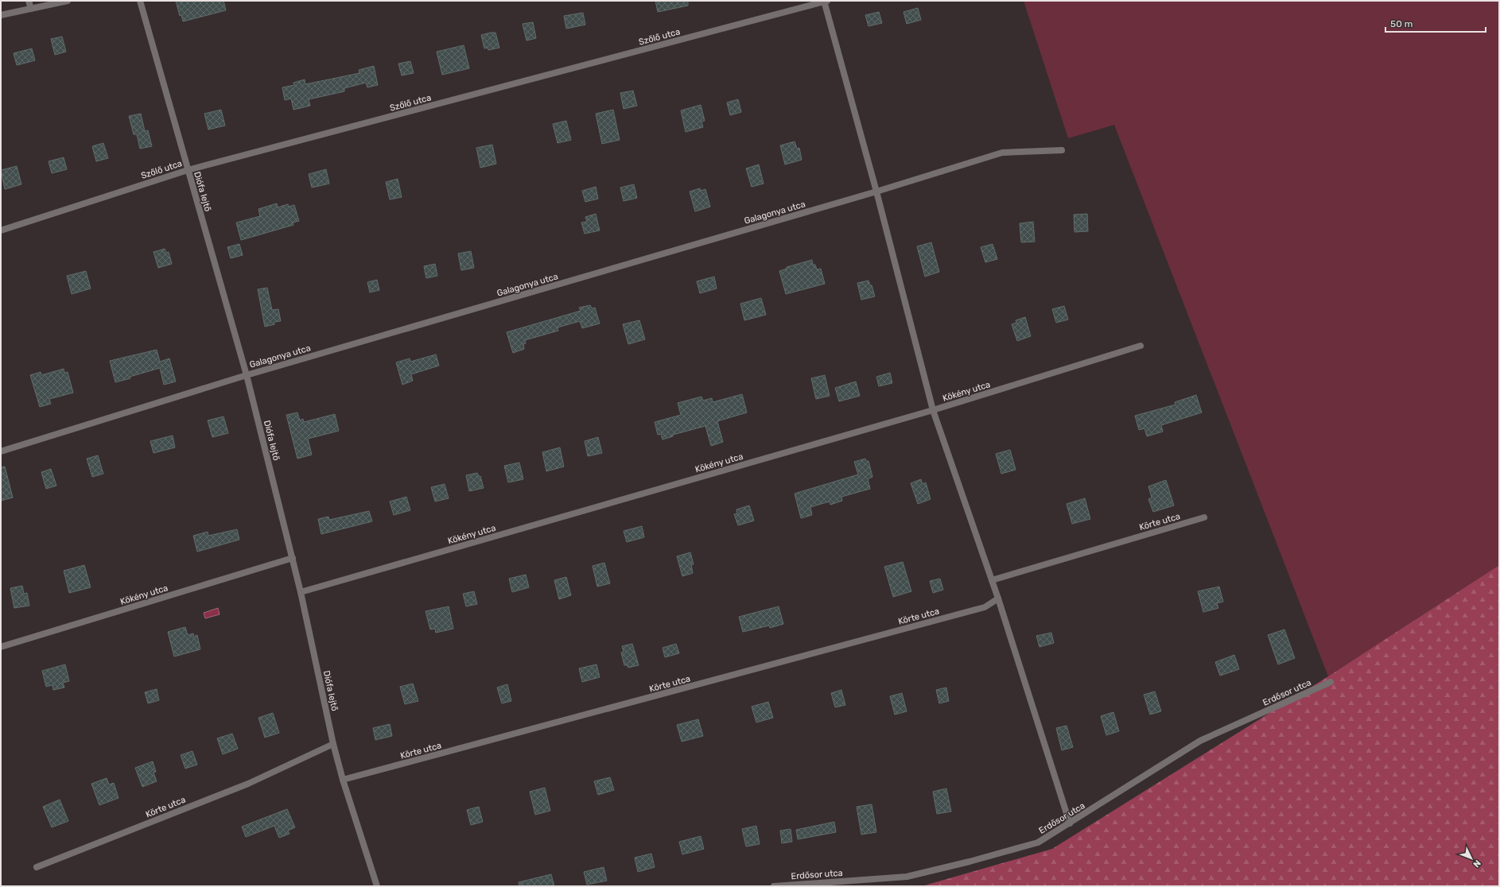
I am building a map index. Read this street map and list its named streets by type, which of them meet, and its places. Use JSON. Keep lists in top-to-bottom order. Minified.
{"streets":{"street":["Szőlő utca","Diófa lejtő","Galagonya utca","Kökény utca","Körte utca","Erdősor utca"]},"crossings":[["Szőlő utca","Diófa lejtő"],["Diófa lejtő","Galagonya utca"],["Diófa lejtő","Kökény utca"],["Diófa lejtő","Körte utca"]],"scale_bar":"50 m","north":"bottom right"}
